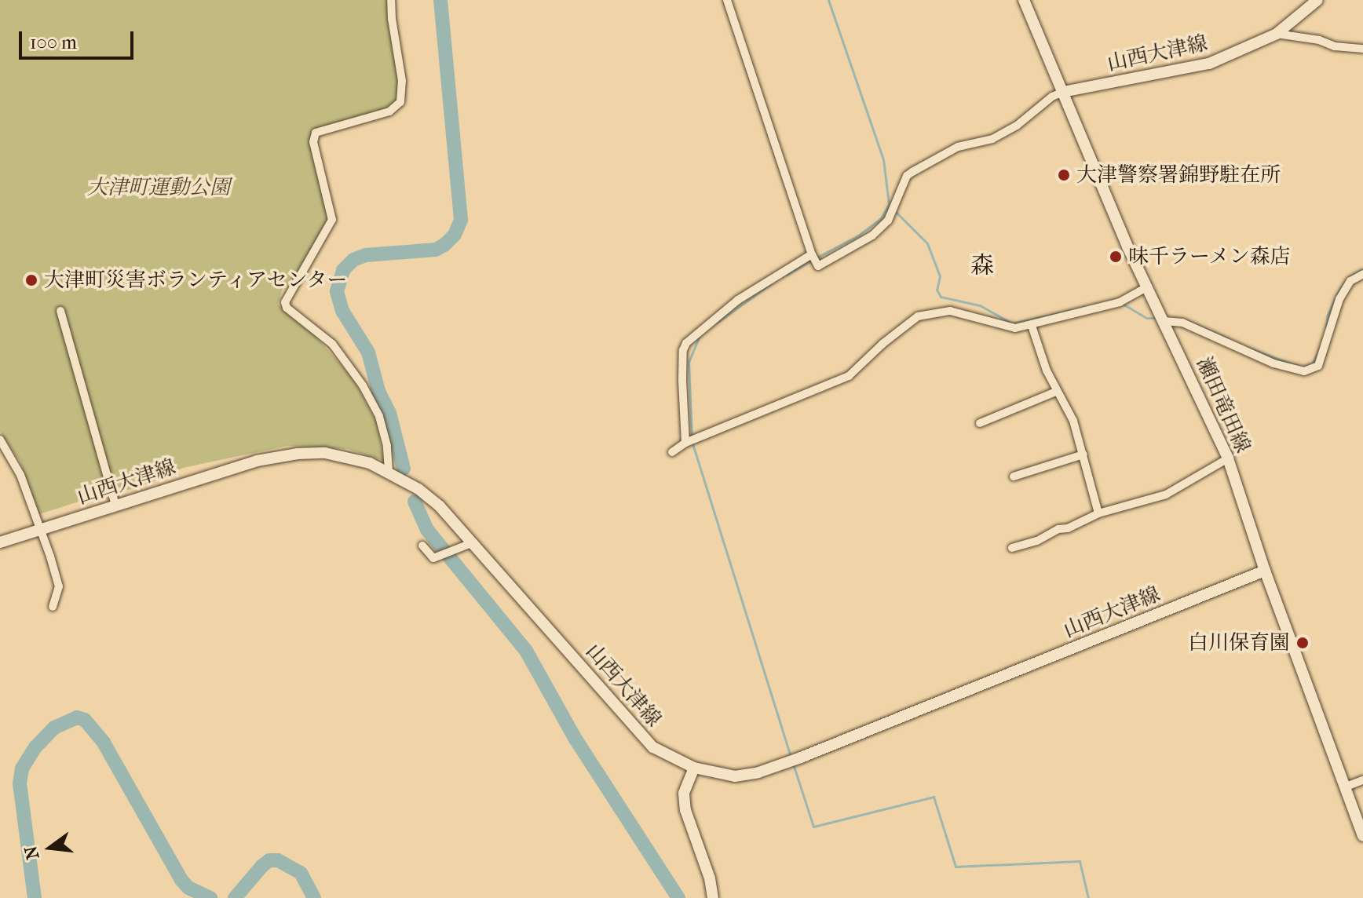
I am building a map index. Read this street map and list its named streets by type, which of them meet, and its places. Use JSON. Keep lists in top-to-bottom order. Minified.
{"streets":{"main road":["山西大津線","瀬田竜田線"]},"crossings":[["山西大津線","瀬田竜田線"]],"districts":["森"],"parks":["大津町運動公園"],"places":["大津警察署錦野駐在所","味千ラーメン森店","大津町災害ボランティアセンター","白川保育園"],"scale_bar":"100 m","north":"left"}
